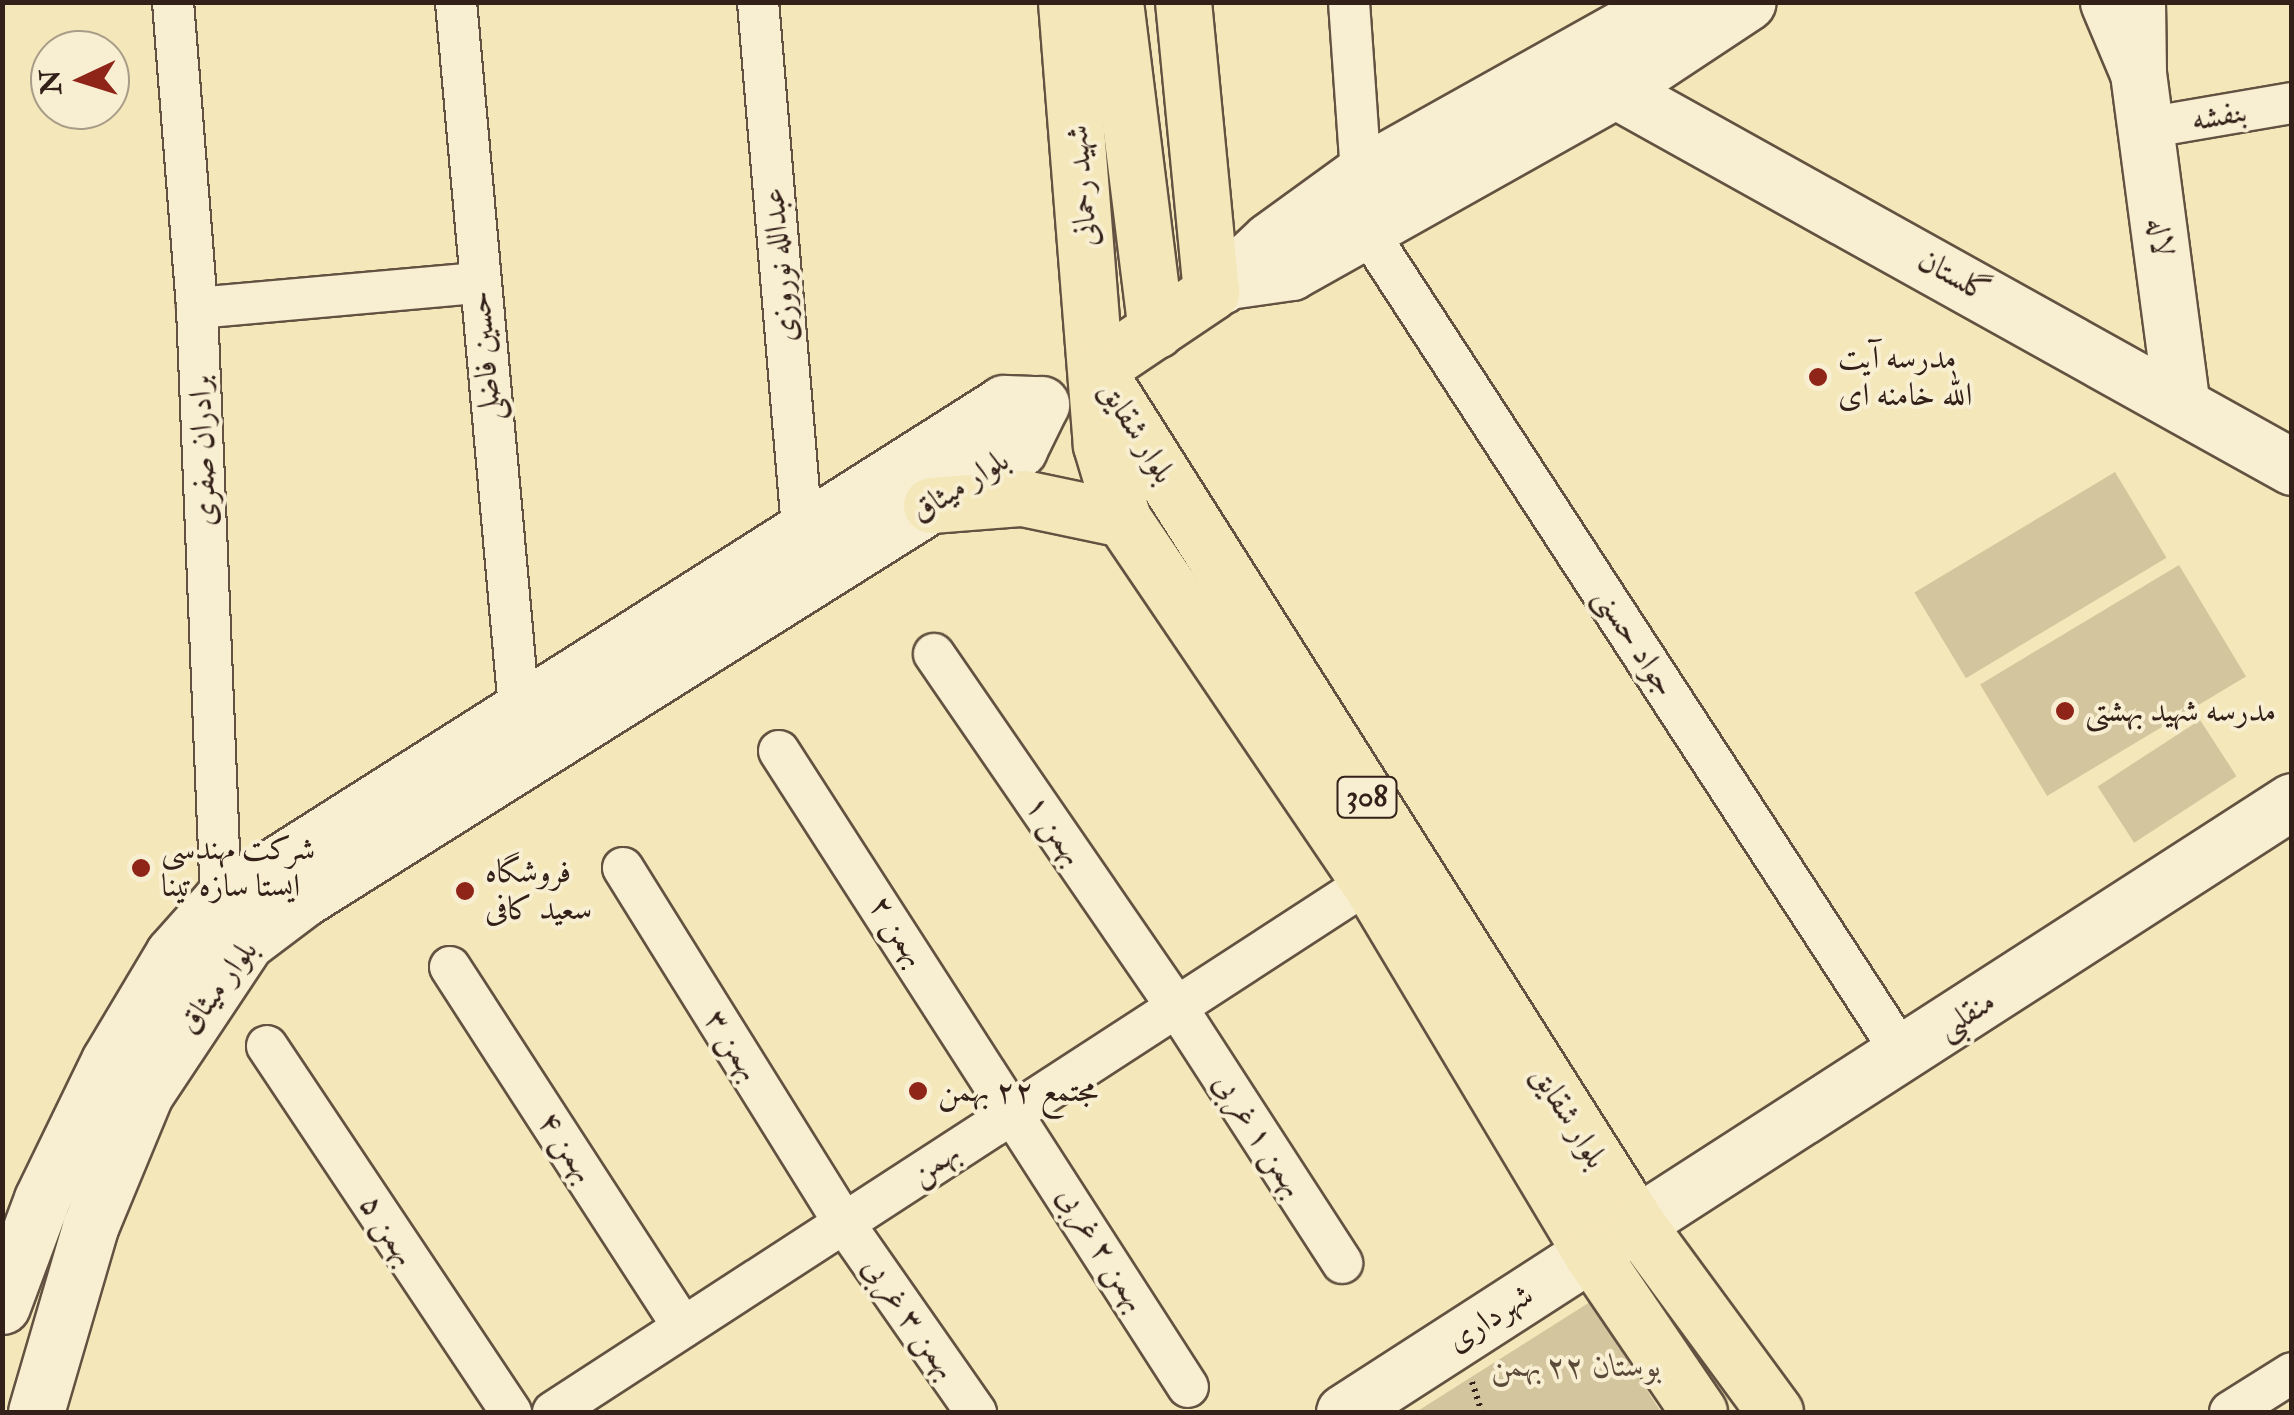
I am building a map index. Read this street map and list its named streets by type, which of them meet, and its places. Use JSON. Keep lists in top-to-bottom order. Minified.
{"streets":{"main road":["شهید رحمانی","لاله","گلستان","بلوار شقایق","بلوار میثاق","308","منقلبی","شهرداری"],"street":["بنفشه","عبدالله نوروزی","حسین فاضلی","برادران صفری","جواد حسنی","بهمن ۱","بهمن ۲","بهمن ۳","بهمن ۱ غربی","بهمن ۴","بهمن","بهمن ۵","بهمن ۲ غربی","بهمن ۳ غربی"]},"crossings":[["بنفشه","لاله"],["شهید رحمانی","بلوار شقایق"],["لاله","گلستان"],["عبدالله نوروزی","بلوار میثاق"],["حسین فاضلی","بلوار میثاق"],["بلوار شقایق","منقلبی"],["بلوار شقایق","بهمن"],["بلوار شقایق","شهرداری"],["برادران صفری","بلوار میثاق"],["جواد حسنی","منقلبی"],["بهمن ۱","بهمن ۱ غربی"],["بهمن ۱","بهمن"],["بهمن ۲","بهمن"],["بهمن ۲","بهمن ۲ غربی"],["منقلبی","شهرداری"],["بهمن ۳","بهمن"],["بهمن ۳","بهمن ۳ غربی"],["بهمن ۱ غربی","بهمن"],["بهمن ۴","بهمن"],["بهمن","بهمن ۲ غربی"],["بهمن","بهمن ۳ غربی"]],"parks":["بوستان ۲۲ بهمن"],"places":["مدرسه آیت الله خامنه ای","مدرسه شهید بهشتی","شرکت مهندسی ایستا سازه تینا","فروشگاه سعید کافی","مجتمع ۲۲ بهمن"],"north":"left"}
